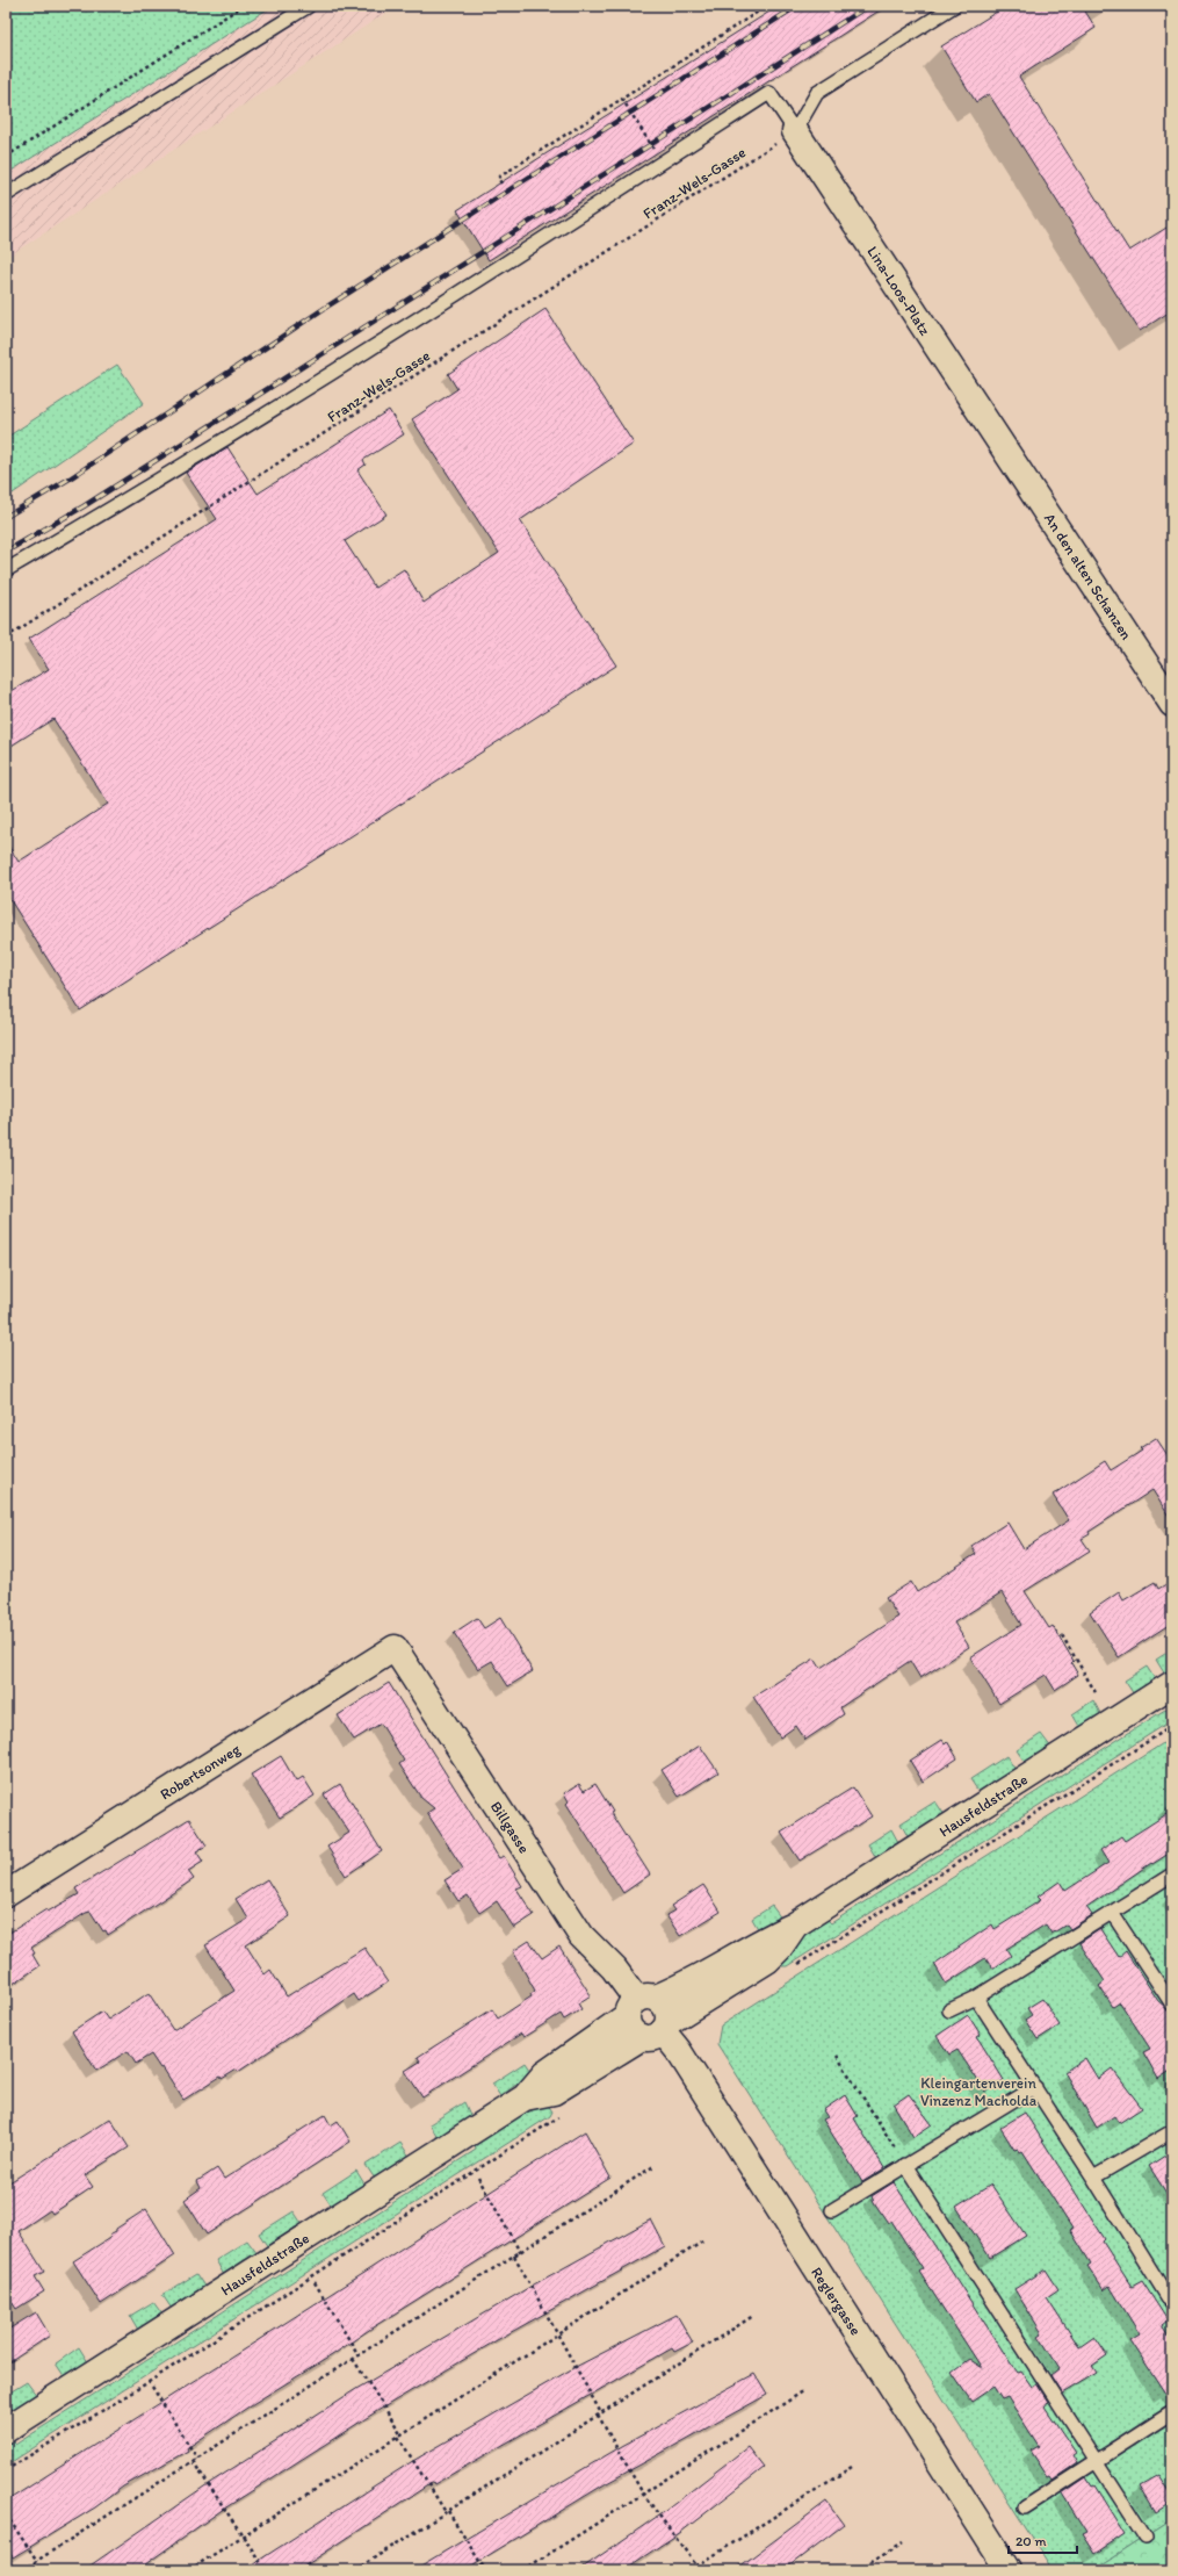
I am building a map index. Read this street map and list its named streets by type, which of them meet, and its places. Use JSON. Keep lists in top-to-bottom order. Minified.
{"streets":{"street":["Lina-Loos-Platz","An den alten Schanzen","Robertsonweg","Hausfeldstraße","Billgasse","Reglergasse"],"path":["Franz-Wels-Gasse"]},"crossings":[["Lina-Loos-Platz","An den alten Schanzen"],["Robertsonweg","Billgasse"],["Hausfeldstraße","Billgasse"],["Hausfeldstraße","Reglergasse"],["Billgasse","Reglergasse"]],"parks":["Kleingartenverein Vinzenz Macholda"],"scale_bar":"20 m"}
